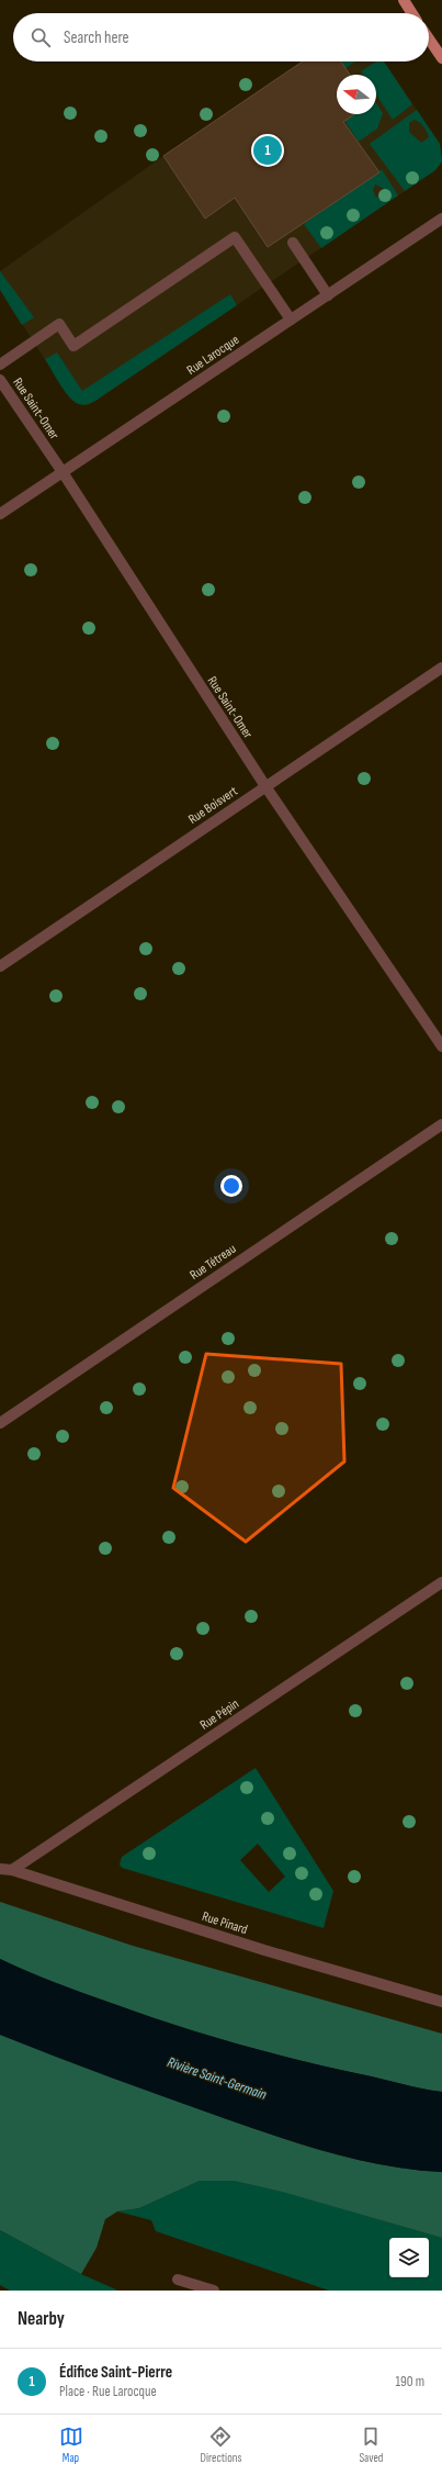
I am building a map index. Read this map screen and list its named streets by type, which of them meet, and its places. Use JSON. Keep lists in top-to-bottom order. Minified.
{"streets":{"street":["Rue Larocque","Rue Saint-Omer","Rue Boisvert","Rue Tétreau","Rue Pépin","Rue Pinard"]},"crossings":[["Rue Larocque","Rue Saint-Omer"],["Rue Saint-Omer","Rue Boisvert"],["Rue Pépin","Rue Pinard"]],"water":["Rivière Saint-Germain"],"north":"left","page":{"search":"Search here","pins":"1","heading":"Nearby","list":[{"mark":"1","name":"Édifice Saint-Pierre","note":"Place · Rue Larocque","value":"190 m"}],"nav":["Map","Directions","Saved"]}}
